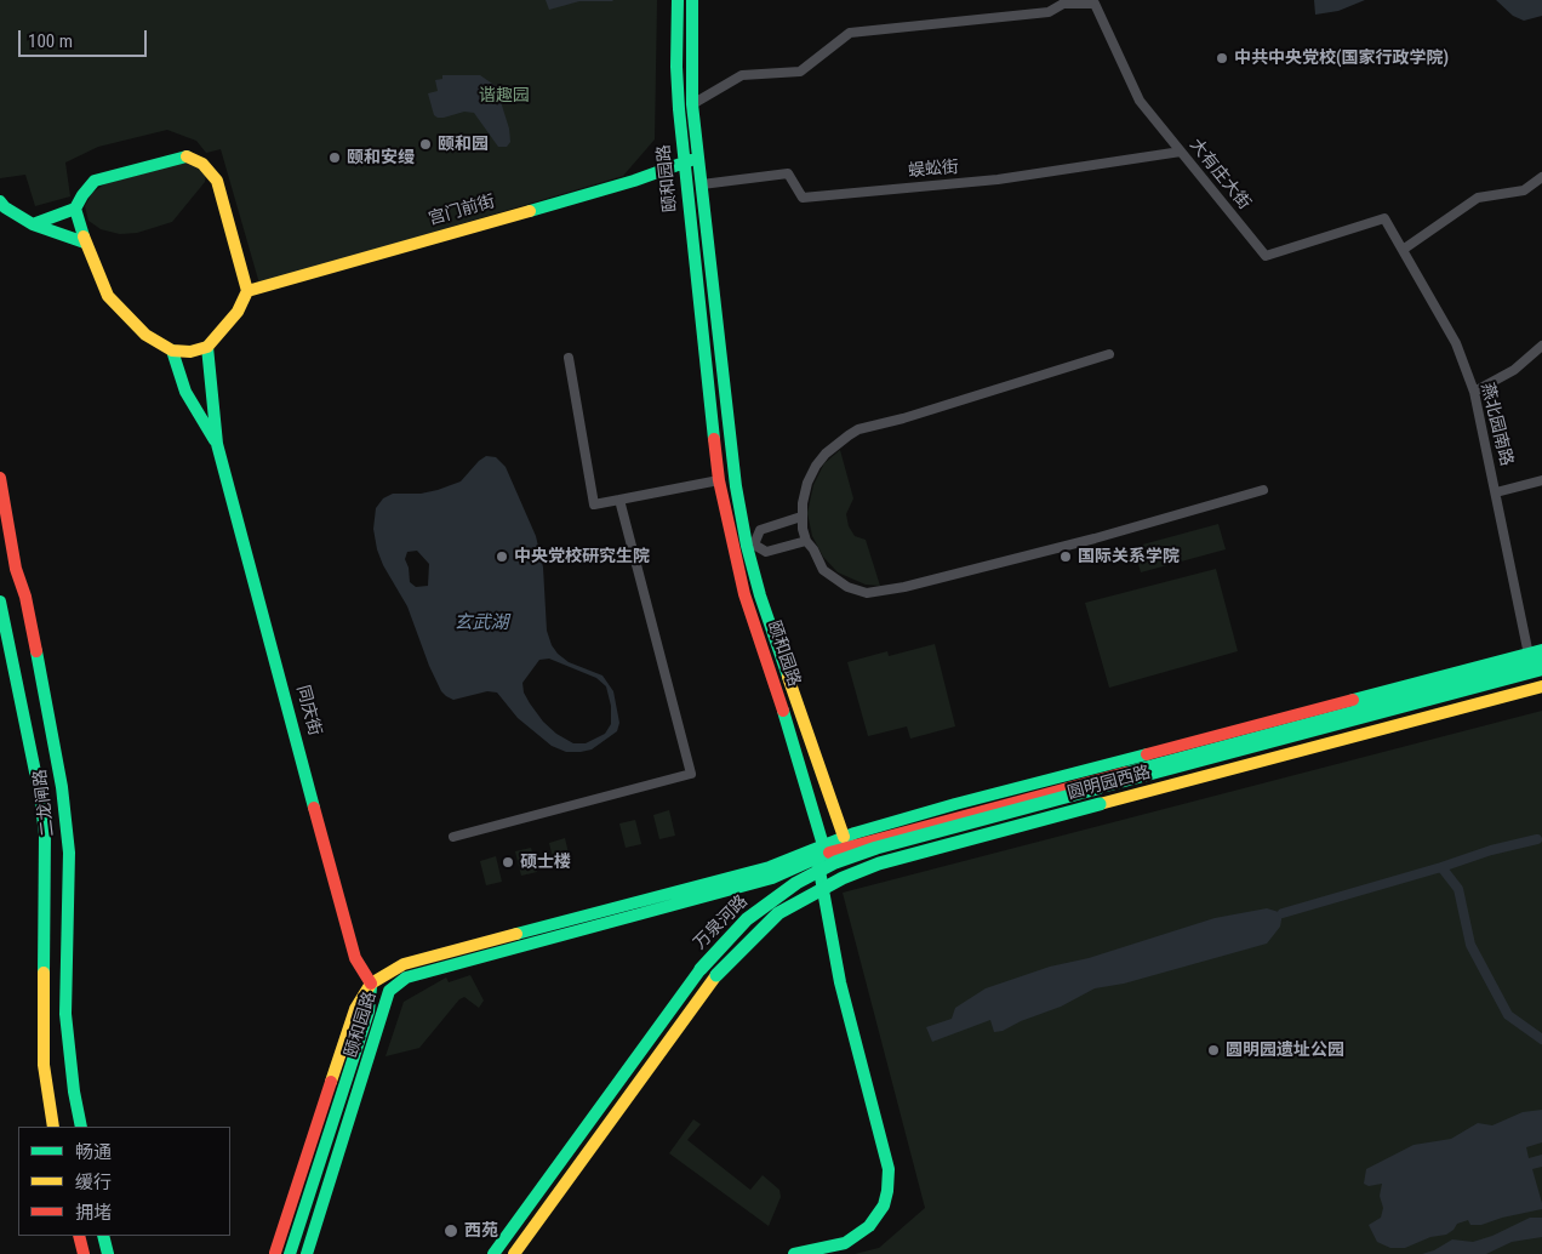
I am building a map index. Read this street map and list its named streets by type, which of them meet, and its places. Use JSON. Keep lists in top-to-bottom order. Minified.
{"streets":{"main road":["颐和园路","宫门前街","同庆街","圆明园西路","二龙闸路","万泉河路"],"street":["蜈蚣街","大有庄大街","燕北园南路"]},"crossings":[["蜈蚣街","大有庄大街"],["蜈蚣街","颐和园路"],["大有庄大街","颐和园路"],["大有庄大街","燕北园南路"],["颐和园路","宫门前街"],["颐和园路","同庆街"],["颐和园路","圆明园西路"],["燕北园南路","圆明园西路"],["圆明园西路","万泉河路"]],"water":["玄武湖"],"parks":["谐趣园"],"places":["中共中央党校(国家行政学院)","颐和园","颐和安缦","中央党校研究生院","国际关系学院","硕士楼","圆明园遗址公园","西苑"],"legend":["畅通","缓行","拥堵"],"scale_bar":"100 m"}
